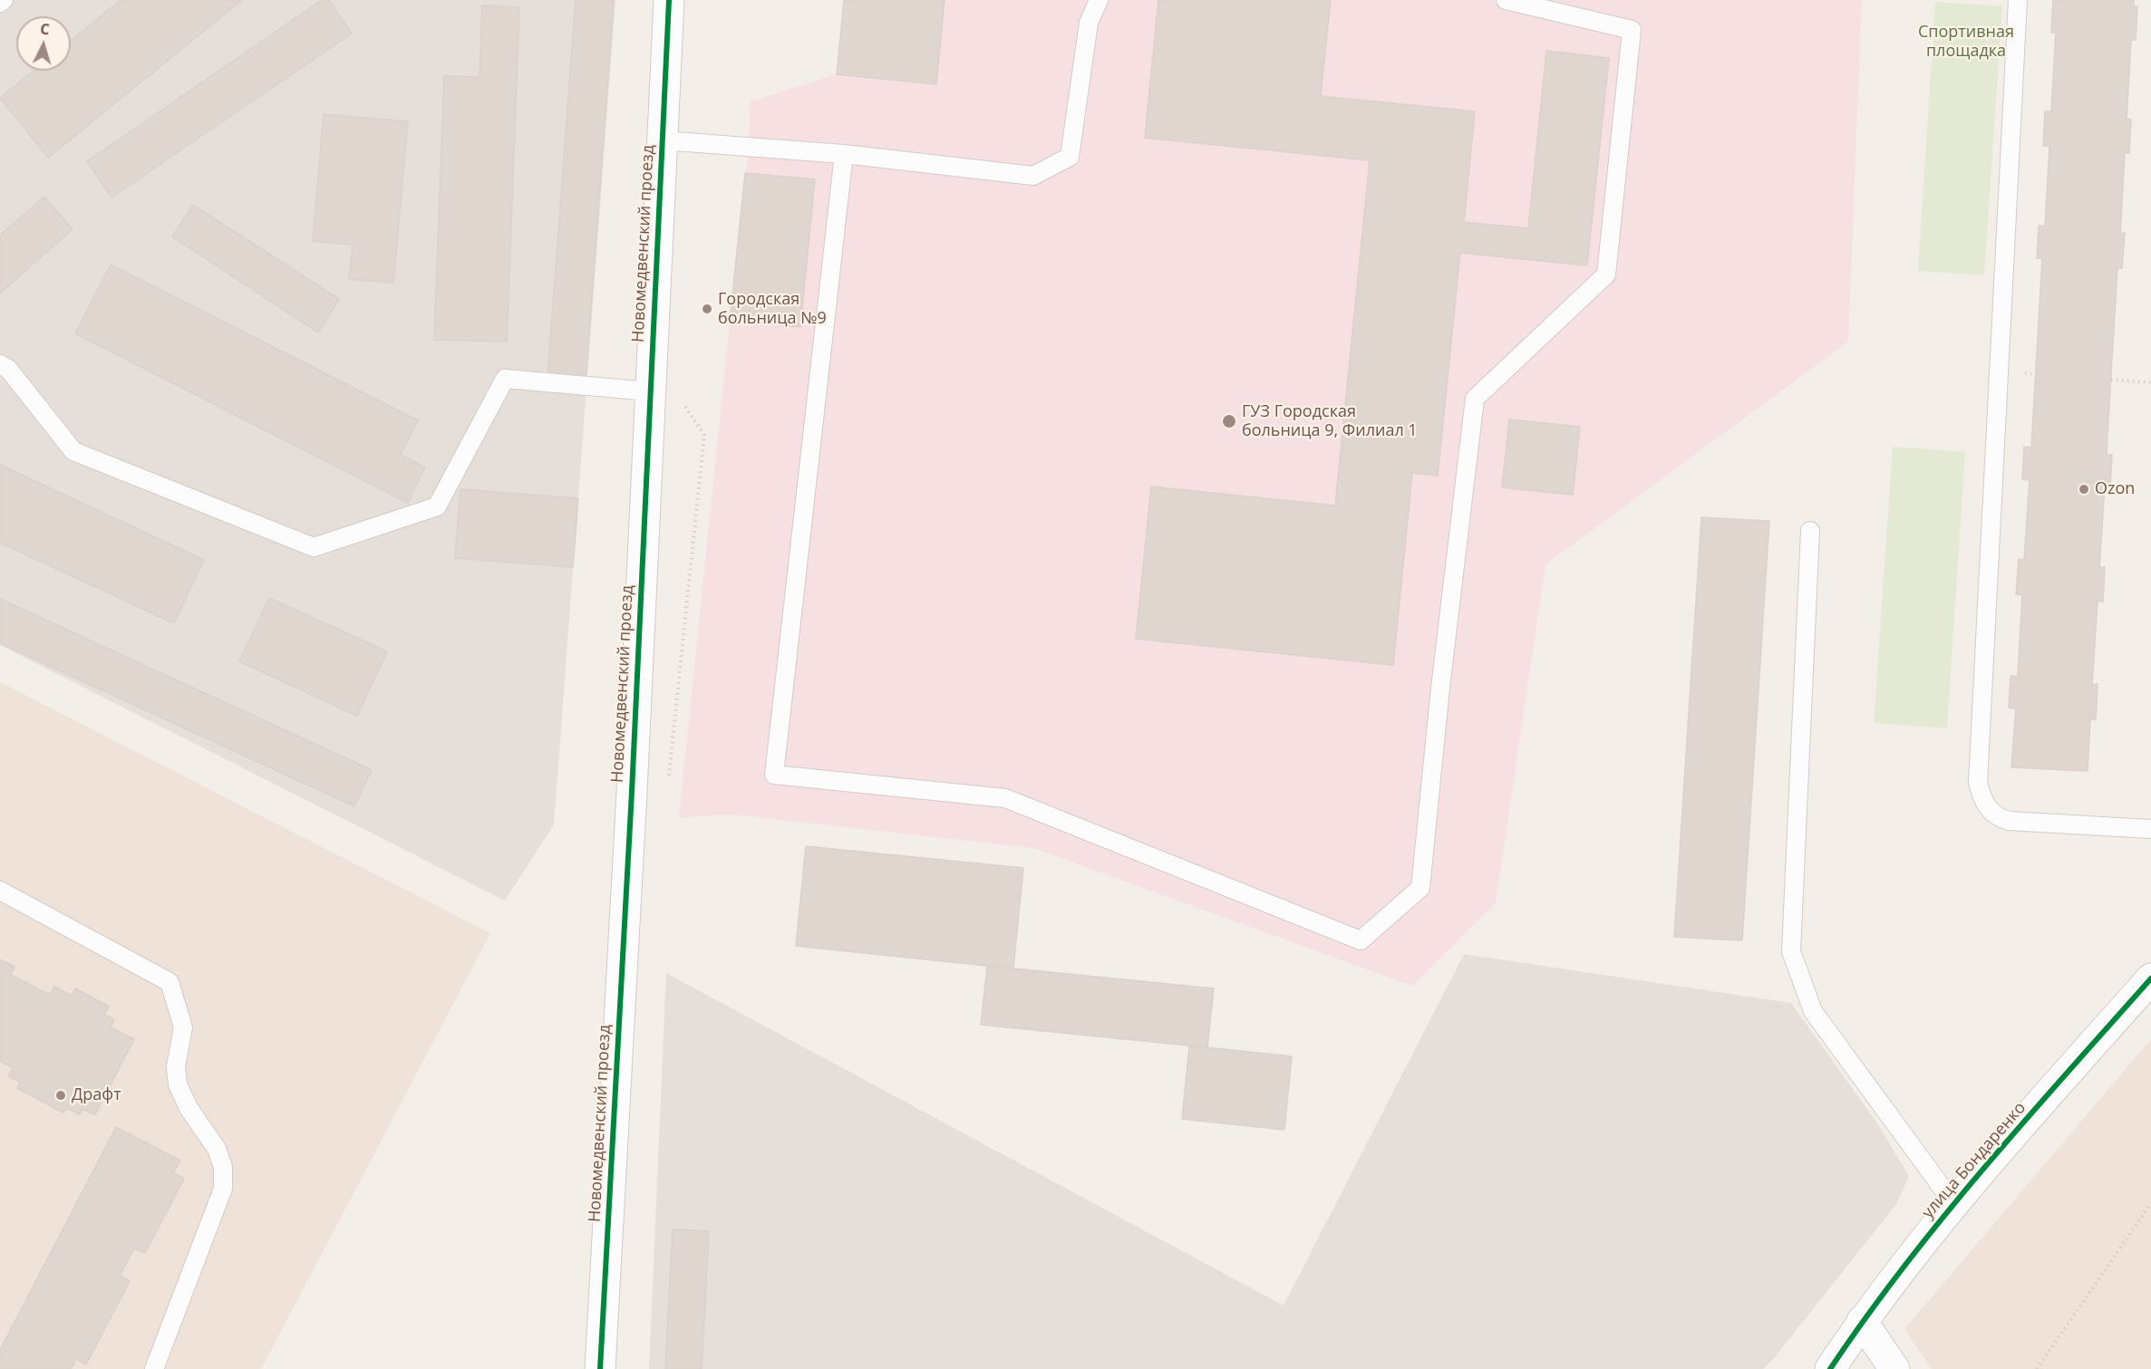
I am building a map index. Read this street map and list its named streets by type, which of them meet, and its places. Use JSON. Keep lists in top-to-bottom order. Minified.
{"streets":{"street":["Новомедвенский проезд","улица Бондаренко"]},"parks":["Спортивная площадка"],"places":["Городская больница №9","ГУЗ Городская больница 9, Филиал 1","Ozon","Драфт"],"north":"top"}
